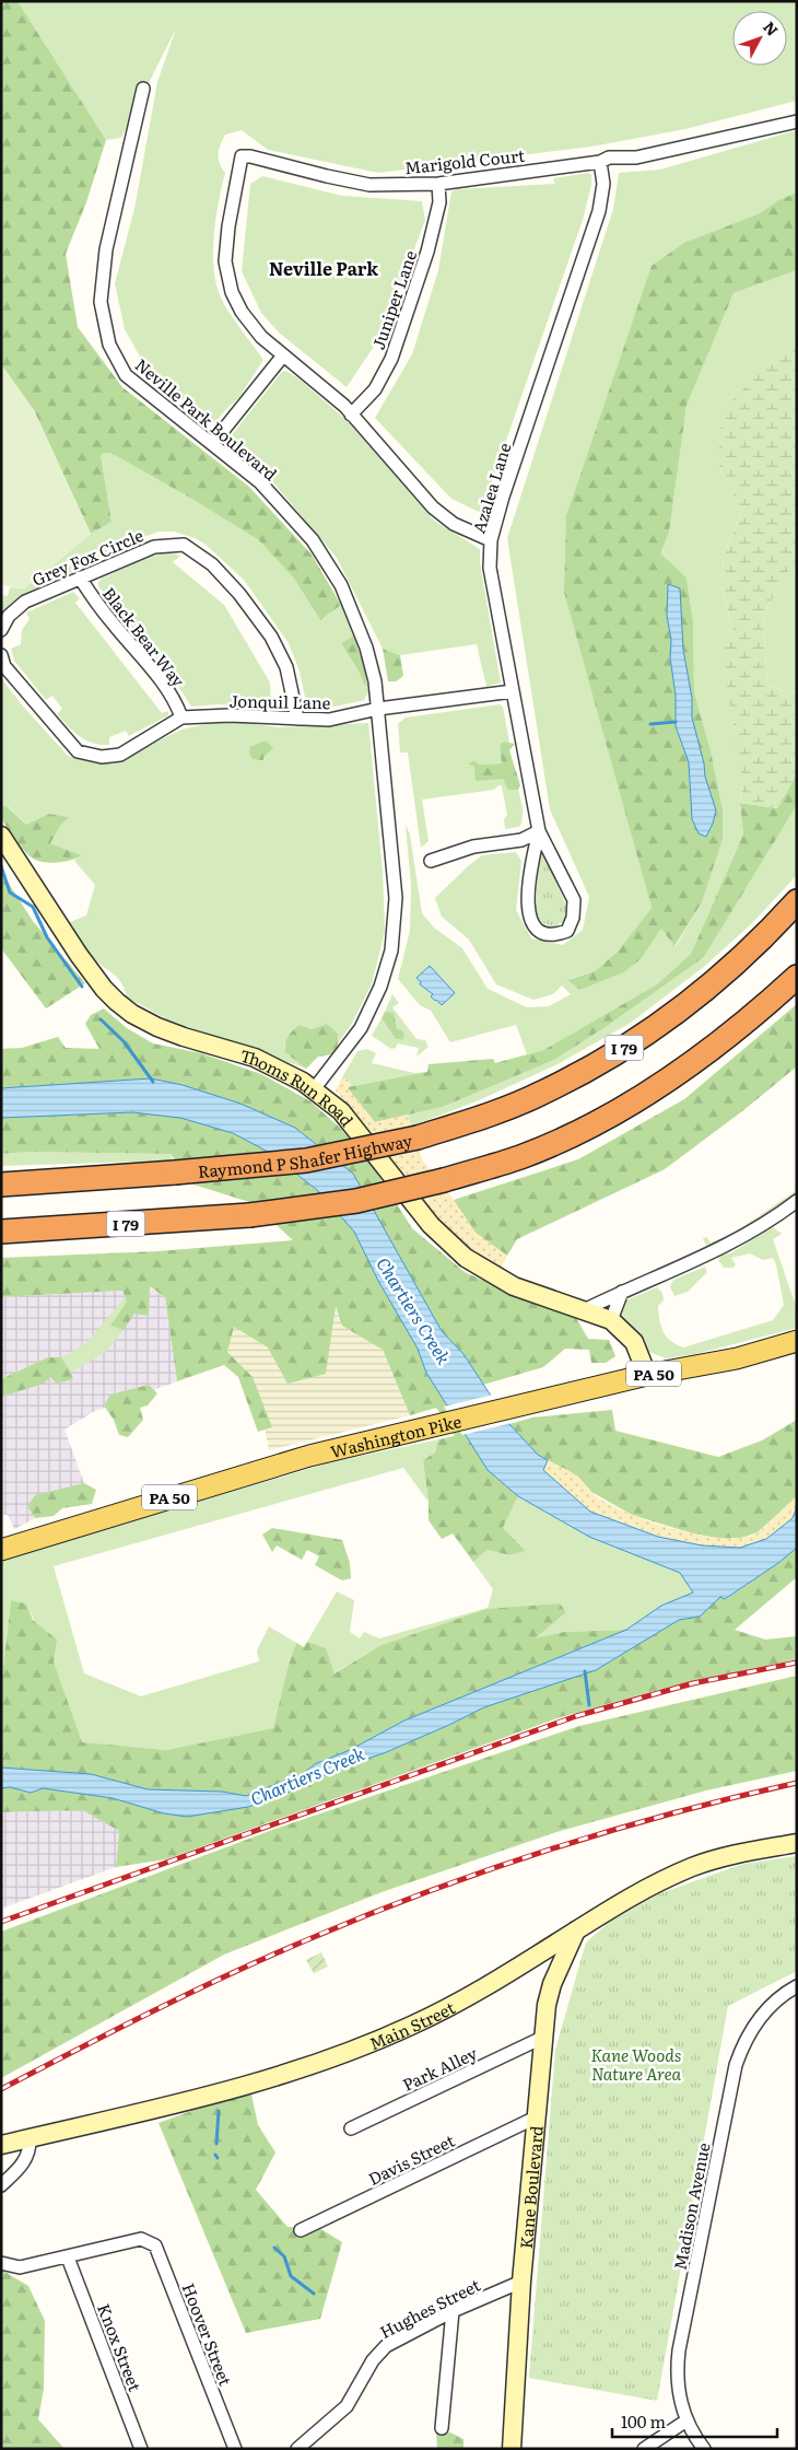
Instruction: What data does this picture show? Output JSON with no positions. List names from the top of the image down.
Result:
{
  "streets": {
    "highway": ["I 79", "Raymond P Shafer Highway"],
    "main road": ["PA 50", "Washington Pike"],
    "street": [
      "Marigold Court",
      "Juniper Lane",
      "Neville Park Boulevard",
      "Azalea Lane",
      "Grey Fox Circle",
      "Black Bear Way",
      "Jonquil Lane",
      "Thoms Run Road",
      "Main Street",
      "Park Alley",
      "Davis Street",
      "Kane Boulevard",
      "Madison Avenue",
      "Hughes Street",
      "Hoover Street",
      "Knox Street"
    ]
  },
  "crossings": [
    ["Marigold Court", "Juniper Lane"],
    ["Marigold Court", "Azalea Lane"],
    ["Neville Park Boulevard", "Jonquil Lane"],
    ["Neville Park Boulevard", "Thoms Run Road"],
    ["Azalea Lane", "Jonquil Lane"],
    ["Grey Fox Circle", "Black Bear Way"],
    ["Grey Fox Circle", "Jonquil Lane"],
    ["Black Bear Way", "Jonquil Lane"],
    ["Thoms Run Road", "Washington Pike"],
    ["Main Street", "Kane Boulevard"],
    ["Park Alley", "Kane Boulevard"],
    ["Davis Street", "Kane Boulevard"],
    ["Kane Boulevard", "Hughes Street"],
    ["Hoover Street", "Knox Street"]
  ],
  "districts": ["Neville Park"],
  "water": ["Chartiers Creek"],
  "parks": ["Kane Woods Nature Area"],
  "scale_bar": "100 m",
  "north": "top right"
}
